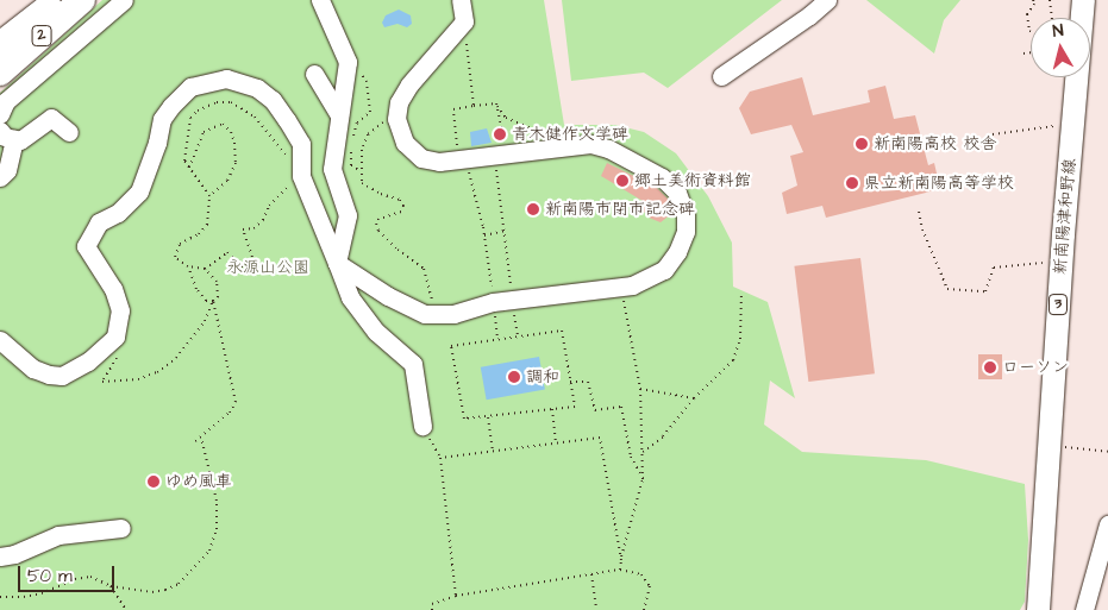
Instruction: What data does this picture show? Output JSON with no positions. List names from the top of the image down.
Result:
{
  "streets": {
    "highway": ["2"],
    "main road": ["新南陽津和野線", "3"]
  },
  "parks": ["永源山公園"],
  "places": [
    "青木健作文学碑",
    "新南陽高校 校舎",
    "郷土美術資料館",
    "県立新南陽高等学校",
    "新南陽市閉市記念碑",
    "ローソン",
    "調和",
    "ゆめ風車"
  ],
  "scale_bar": "50 m",
  "north": "top"
}
